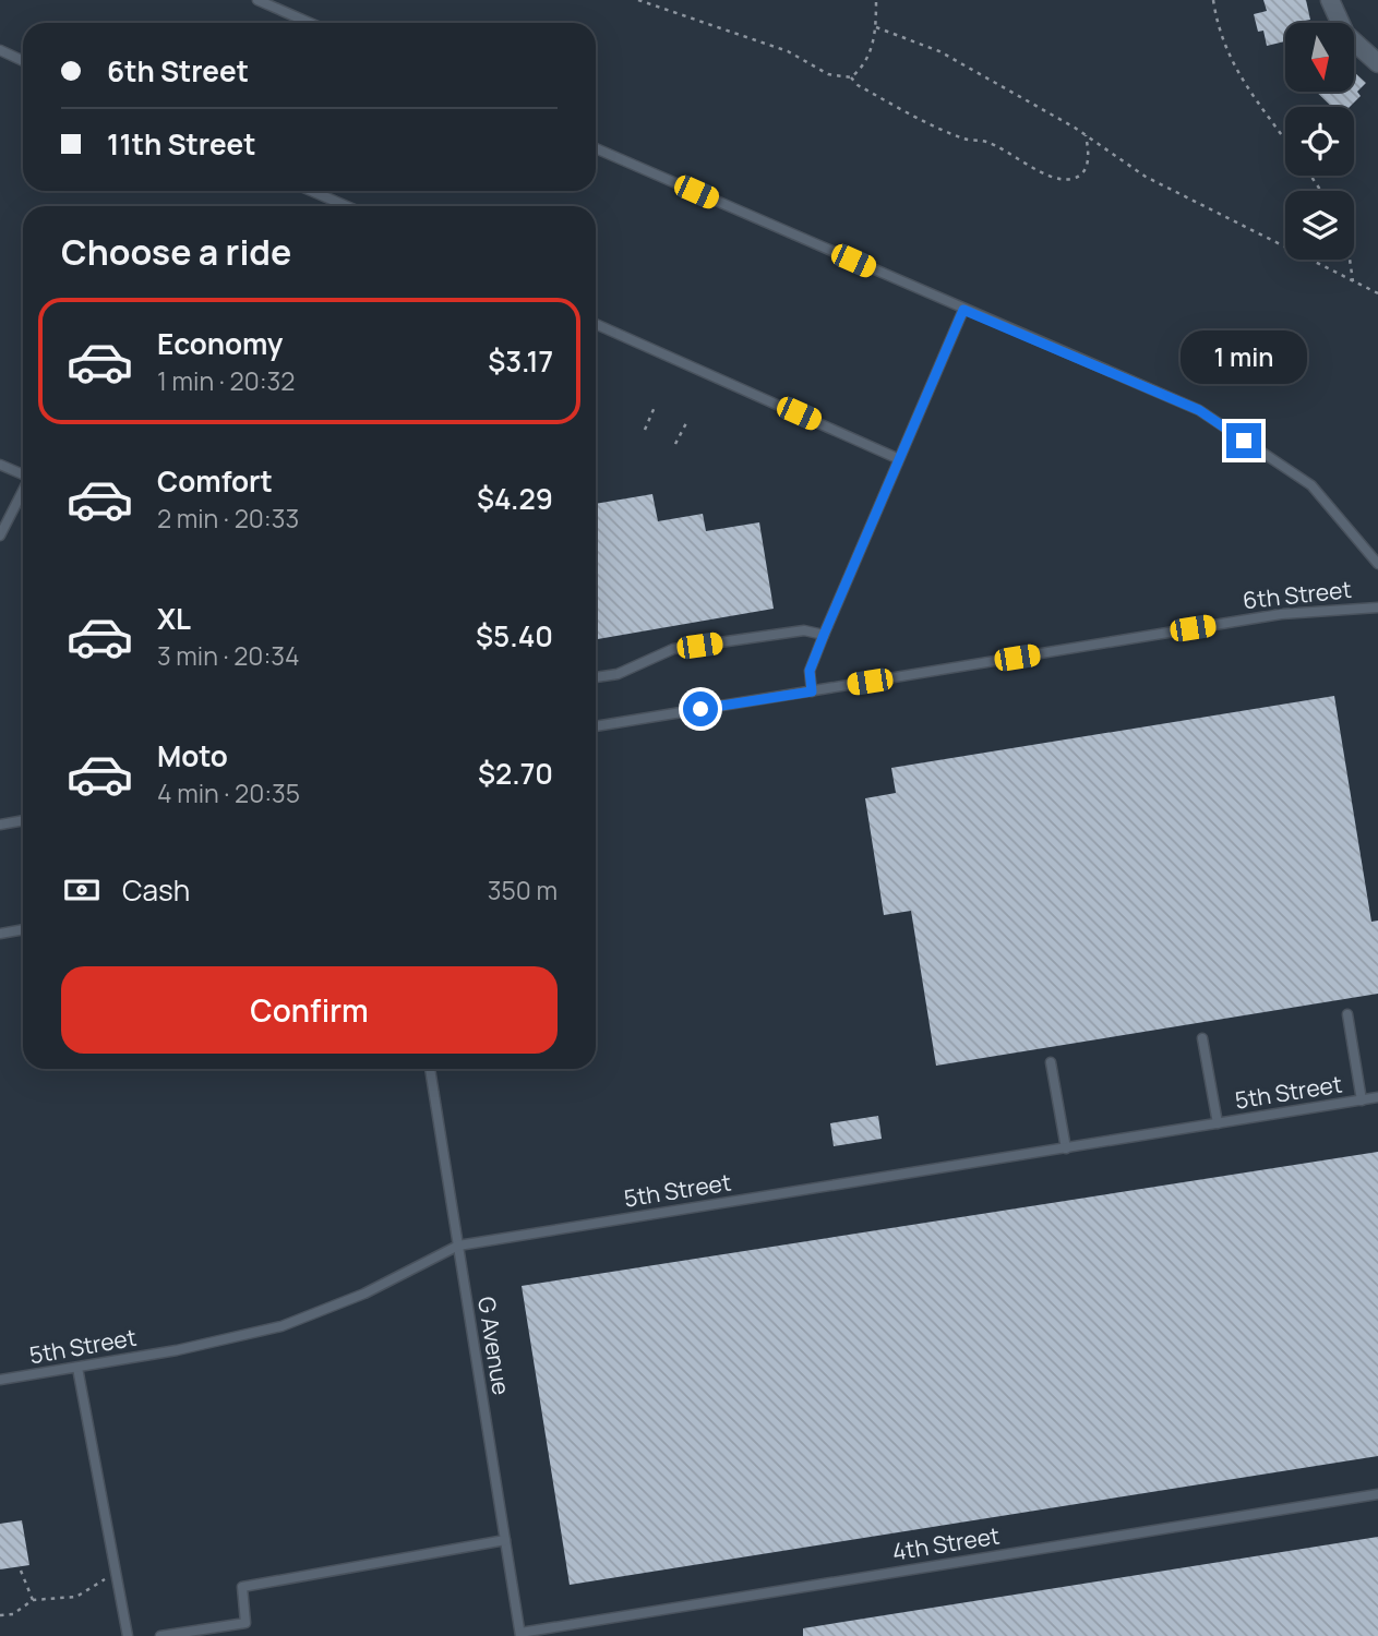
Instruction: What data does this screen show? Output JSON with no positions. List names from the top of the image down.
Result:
{
  "streets": {
    "lane": [
      "6th Street",
      "5th Street",
      "G Avenue",
      "4th Street"
    ]
  },
  "crossings": [
    ["5th Street", "G Avenue"],
    ["G Avenue", "4th Street"]
  ],
  "north": "bottom",
  "page": {
    "banner": ["6th Street", "11th Street"],
    "heading": "Choose a ride",
    "list": [
      {
        "name": "Economy",
        "note": "1 min · 20:32",
        "value": "$3.17"
      },
      {
        "name": "Comfort",
        "note": "2 min · 20:33",
        "value": "$4.29"
      },
      {
        "name": "XL",
        "note": "3 min · 20:34",
        "value": "$5.40"
      },
      {
        "name": "Moto",
        "note": "4 min · 20:35",
        "value": "$2.70"
      }
    ],
    "bubble": "1 min",
    "pay": ["Cash", "350 m"],
    "buttons": "Confirm"
  }
}
